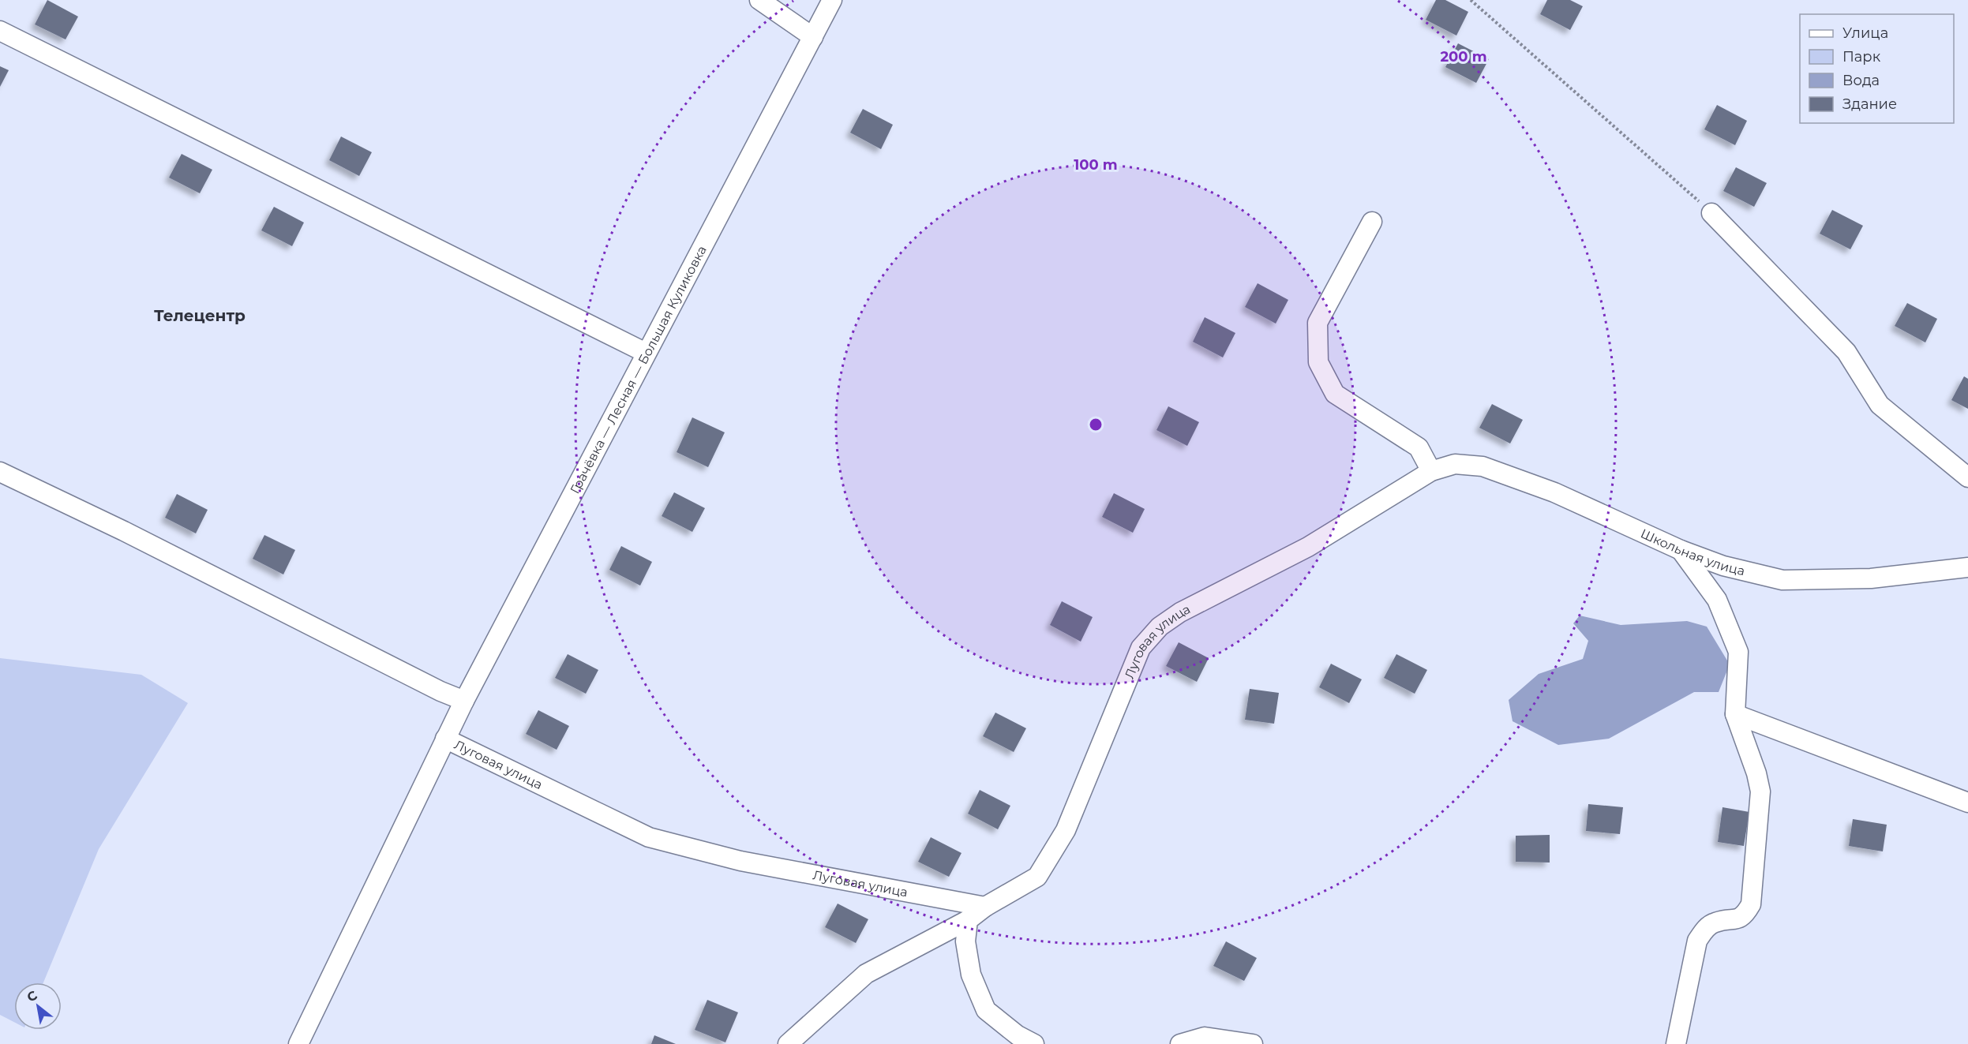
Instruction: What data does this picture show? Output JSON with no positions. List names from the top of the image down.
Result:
{
  "streets": {
    "street": ["Грачёвка — Лесная — Большая Куликовка", "Школьная улица", "Луговая улица"]
  },
  "crossings": [
    ["Грачёвка — Лесная — Большая Куликовка", "Луговая улица"],
    ["Школьная улица", "Луговая улица"]
  ],
  "districts": ["Телецентр"],
  "legend": [
    "Улица",
    "Парк",
    "Вода",
    "Здание"
  ],
  "north": "top left",
  "rings": ["200 m", "100 m"]
}
